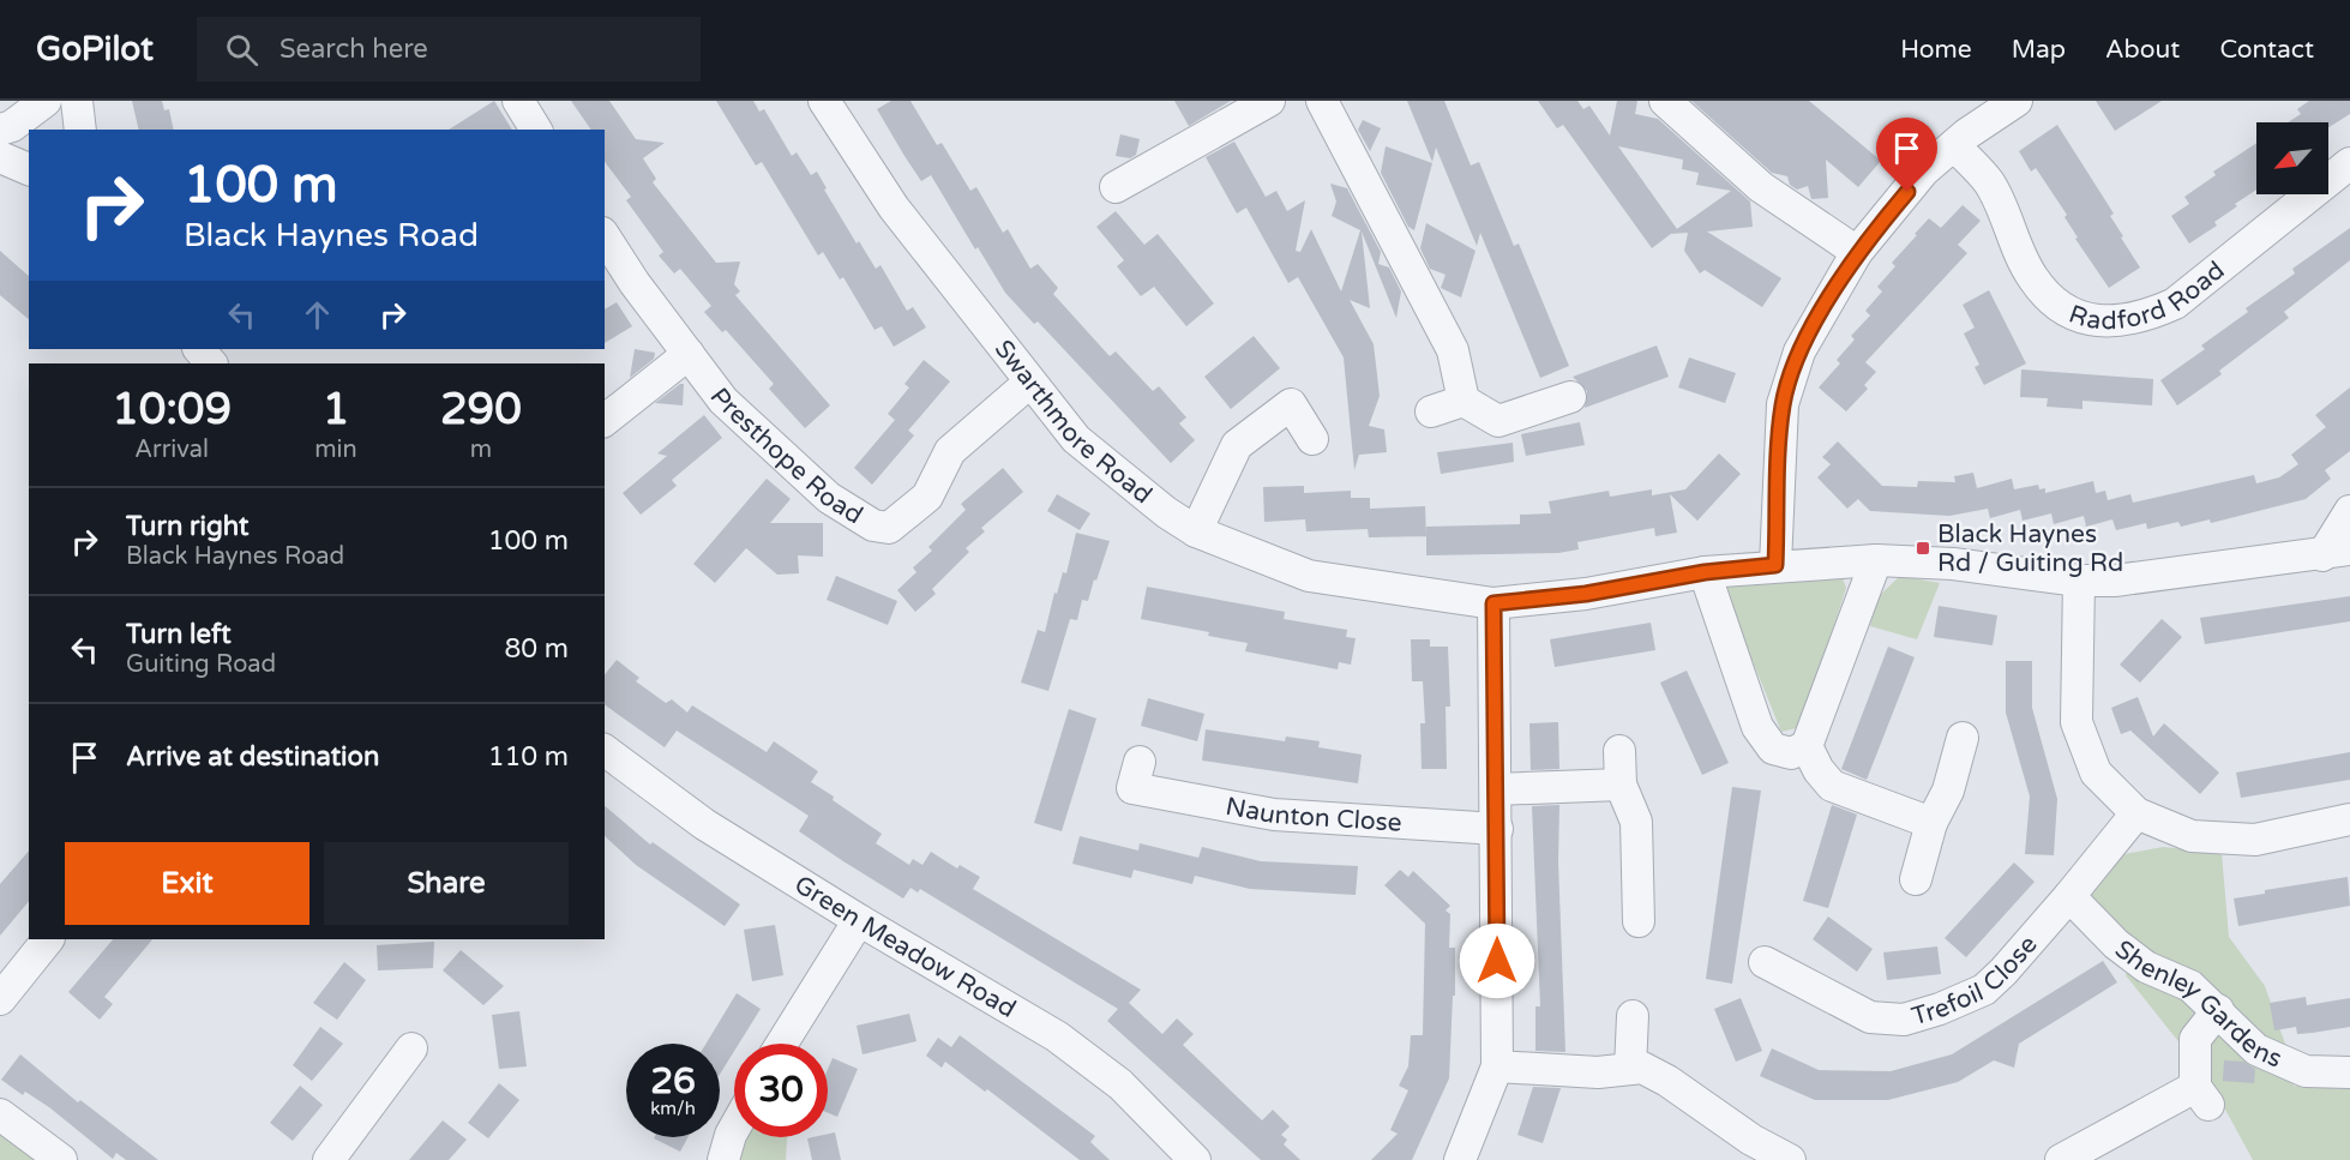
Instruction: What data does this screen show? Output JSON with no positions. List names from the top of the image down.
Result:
{
  "streets": {
    "street": [
      "Radford Road",
      "Swarthmore Road",
      "Presthope Road",
      "Naunton Close",
      "Green Meadow Road",
      "Trefoil Close",
      "Shenley Gardens"
    ]
  },
  "crossings": [
    ["Swarthmore Road", "Presthope Road"],
    ["Trefoil Close", "Shenley Gardens"]
  ],
  "places": {
    "transit": ["Black Haynes Rd / Guiting Rd"]
  },
  "north": "bottom left",
  "page": {
    "header": "GoPilot",
    "search": "Search here",
    "nav": [
      "Home",
      "Map",
      "About",
      "Contact"
    ],
    "turn": ["100 m", "Black Haynes Road"],
    "eta": [
      "10:09",
      "Arrival",
      "1",
      "min",
      "290",
      "m"
    ],
    "list": [
      {
        "name": "Turn right",
        "note": "Black Haynes Road",
        "value": "100 m"
      },
      {
        "name": "Turn left",
        "note": "Guiting Road",
        "value": "80 m"
      },
      {
        "name": "Arrive at destination",
        "value": "110 m"
      }
    ],
    "buttons": ["Exit", "Share"],
    "speed": "26 km/h",
    "limit": "30"
  }
}
